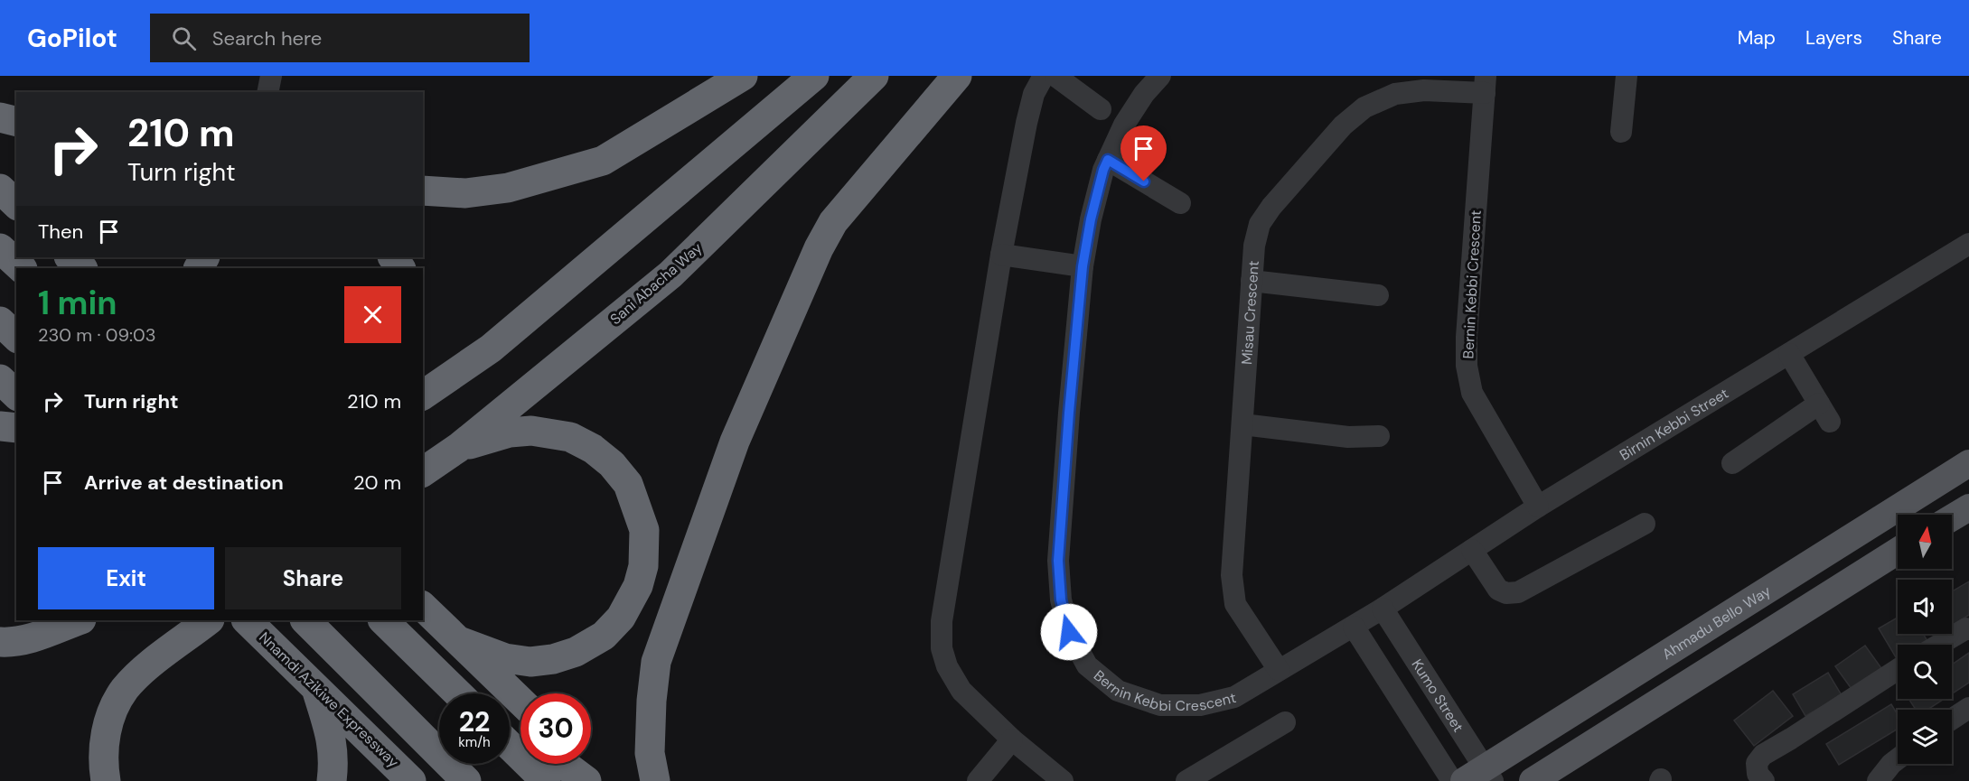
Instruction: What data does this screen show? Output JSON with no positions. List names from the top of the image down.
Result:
{
  "streets": {
    "highway": ["Sani Abacha Way", "Nnamdi Azikiwe Expressway"],
    "main road": ["Ahmadu Bello Way"],
    "street": [
      "Bernin Kebbi Crescent",
      "Misau Crescent",
      "Birnin Kebbi Street",
      "Kumo Street"
    ]
  },
  "crossings": [
    ["Bernin Kebbi Crescent", "Misau Crescent"],
    ["Bernin Kebbi Crescent", "Birnin Kebbi Street"],
    ["Bernin Kebbi Crescent", "Kumo Street"],
    ["Birnin Kebbi Street", "Kumo Street"],
    ["Ahmadu Bello Way", "Kumo Street"]
  ],
  "north": "top",
  "page": {
    "header": "GoPilot",
    "search": "Search here",
    "nav": ["Map", "Layers", "Share"],
    "turn": ["210 m", "Turn right"],
    "then": "Then",
    "heading": ["1 min", "230 m · 09:03"],
    "list": [
      {
        "name": "Turn right",
        "value": "210 m"
      },
      {
        "name": "Arrive at destination",
        "value": "20 m"
      }
    ],
    "buttons": ["Exit", "Share"],
    "speed": "22 km/h",
    "limit": "30"
  }
}
